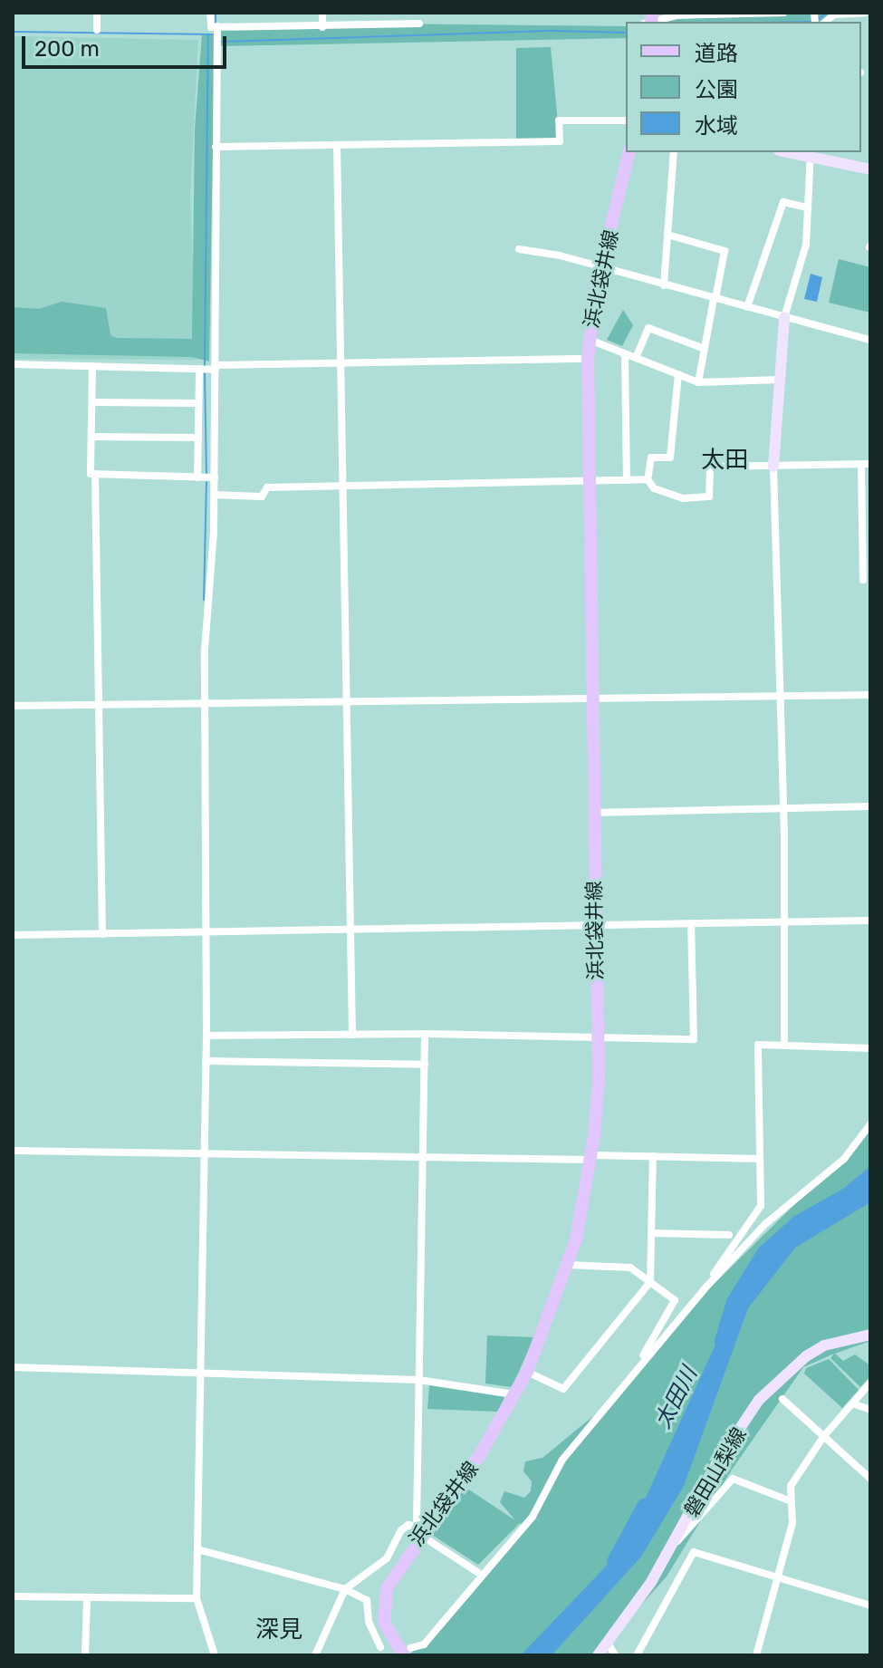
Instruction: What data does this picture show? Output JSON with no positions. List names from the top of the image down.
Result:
{
  "streets": {
    "main road": ["浜北袋井線", "磐田山梨線"]
  },
  "districts": ["太田", "深見"],
  "water": ["太田川"],
  "legend": ["道路", "公園", "水域"],
  "scale_bar": "200 m"
}
